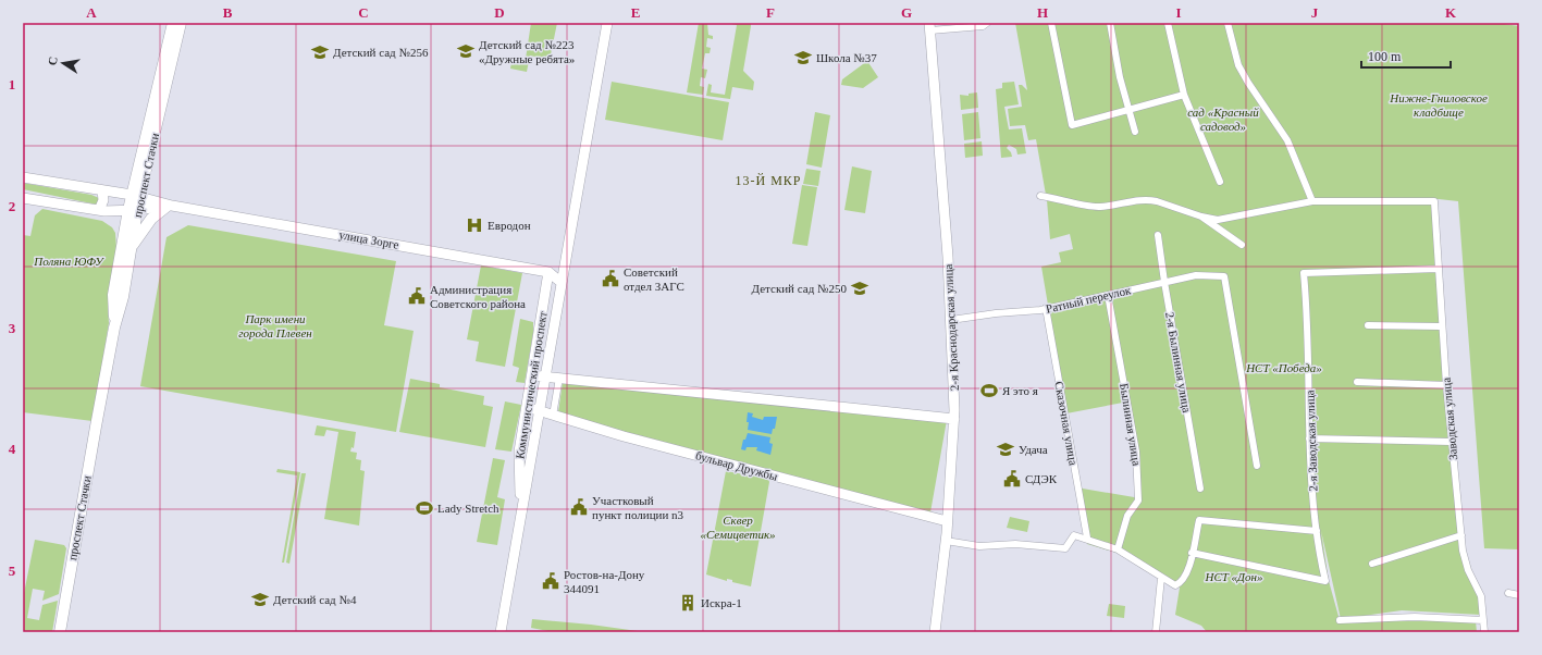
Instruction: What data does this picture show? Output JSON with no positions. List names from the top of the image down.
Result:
{
  "streets": {
    "main road": [
      "проспект Стачки",
      "улица Зорге",
      "2-я Краснодарская улица",
      "Коммунистический проспект",
      "бульвар Дружбы"
    ],
    "street": [
      "Ратный переулок",
      "2-я Былинная улица",
      "Заводская улица",
      "Сказочная улица",
      "Былинная улица",
      "2-я Заводская улица"
    ]
  },
  "crossings": [
    ["проспект Стачки", "улица Зорге"],
    ["улица Зорге", "Коммунистический проспект"],
    ["Ратный переулок", "2-я Краснодарская улица"],
    ["Ратный переулок", "2-я Былинная улица"],
    ["Ратный переулок", "Сказочная улица"],
    ["Ратный переулок", "Былинная улица"],
    ["2-я Краснодарская улица", "бульвар Дружбы"],
    ["Коммунистический проспект", "бульвар Дружбы"],
    ["Заводская улица", "2-я Заводская улица"]
  ],
  "districts": ["13-Й МКР"],
  "parks": [
    "Нижне-Гниловское кладбище",
    "сад «Красный садовод»",
    "Поляна ЮФУ",
    "Парк имени города Плевен",
    "НСТ «Победа»",
    "Сквер «Семицветик»",
    "НСТ «Дон»"
  ],
  "places": {
    "school or university": [
      "Детский сад №223 «Дружные ребята»",
      "Детский сад №256",
      "Школа №37",
      "Детский сад №250",
      "Удача",
      "Детский сад №4"
    ],
    "hospital": ["Евродон"],
    "public building": [
      "Советский отдел ЗАГС",
      "Администрация Советского района",
      "СДЭК",
      "Участковый пункт полиции n3",
      "Ростов-на-Дону 344091"
    ],
    "sports": ["Я это я", "Lady Stretch"],
    "building": ["Искра-1"]
  },
  "scale_bar": "100 m",
  "north": "left",
  "grid": {
    "columns": [
      "A",
      "B",
      "C",
      "D",
      "E",
      "F",
      "G",
      "H",
      "I",
      "J",
      "K"
    ],
    "rows": [
      "1",
      "2",
      "3",
      "4",
      "5"
    ]
  }
}
